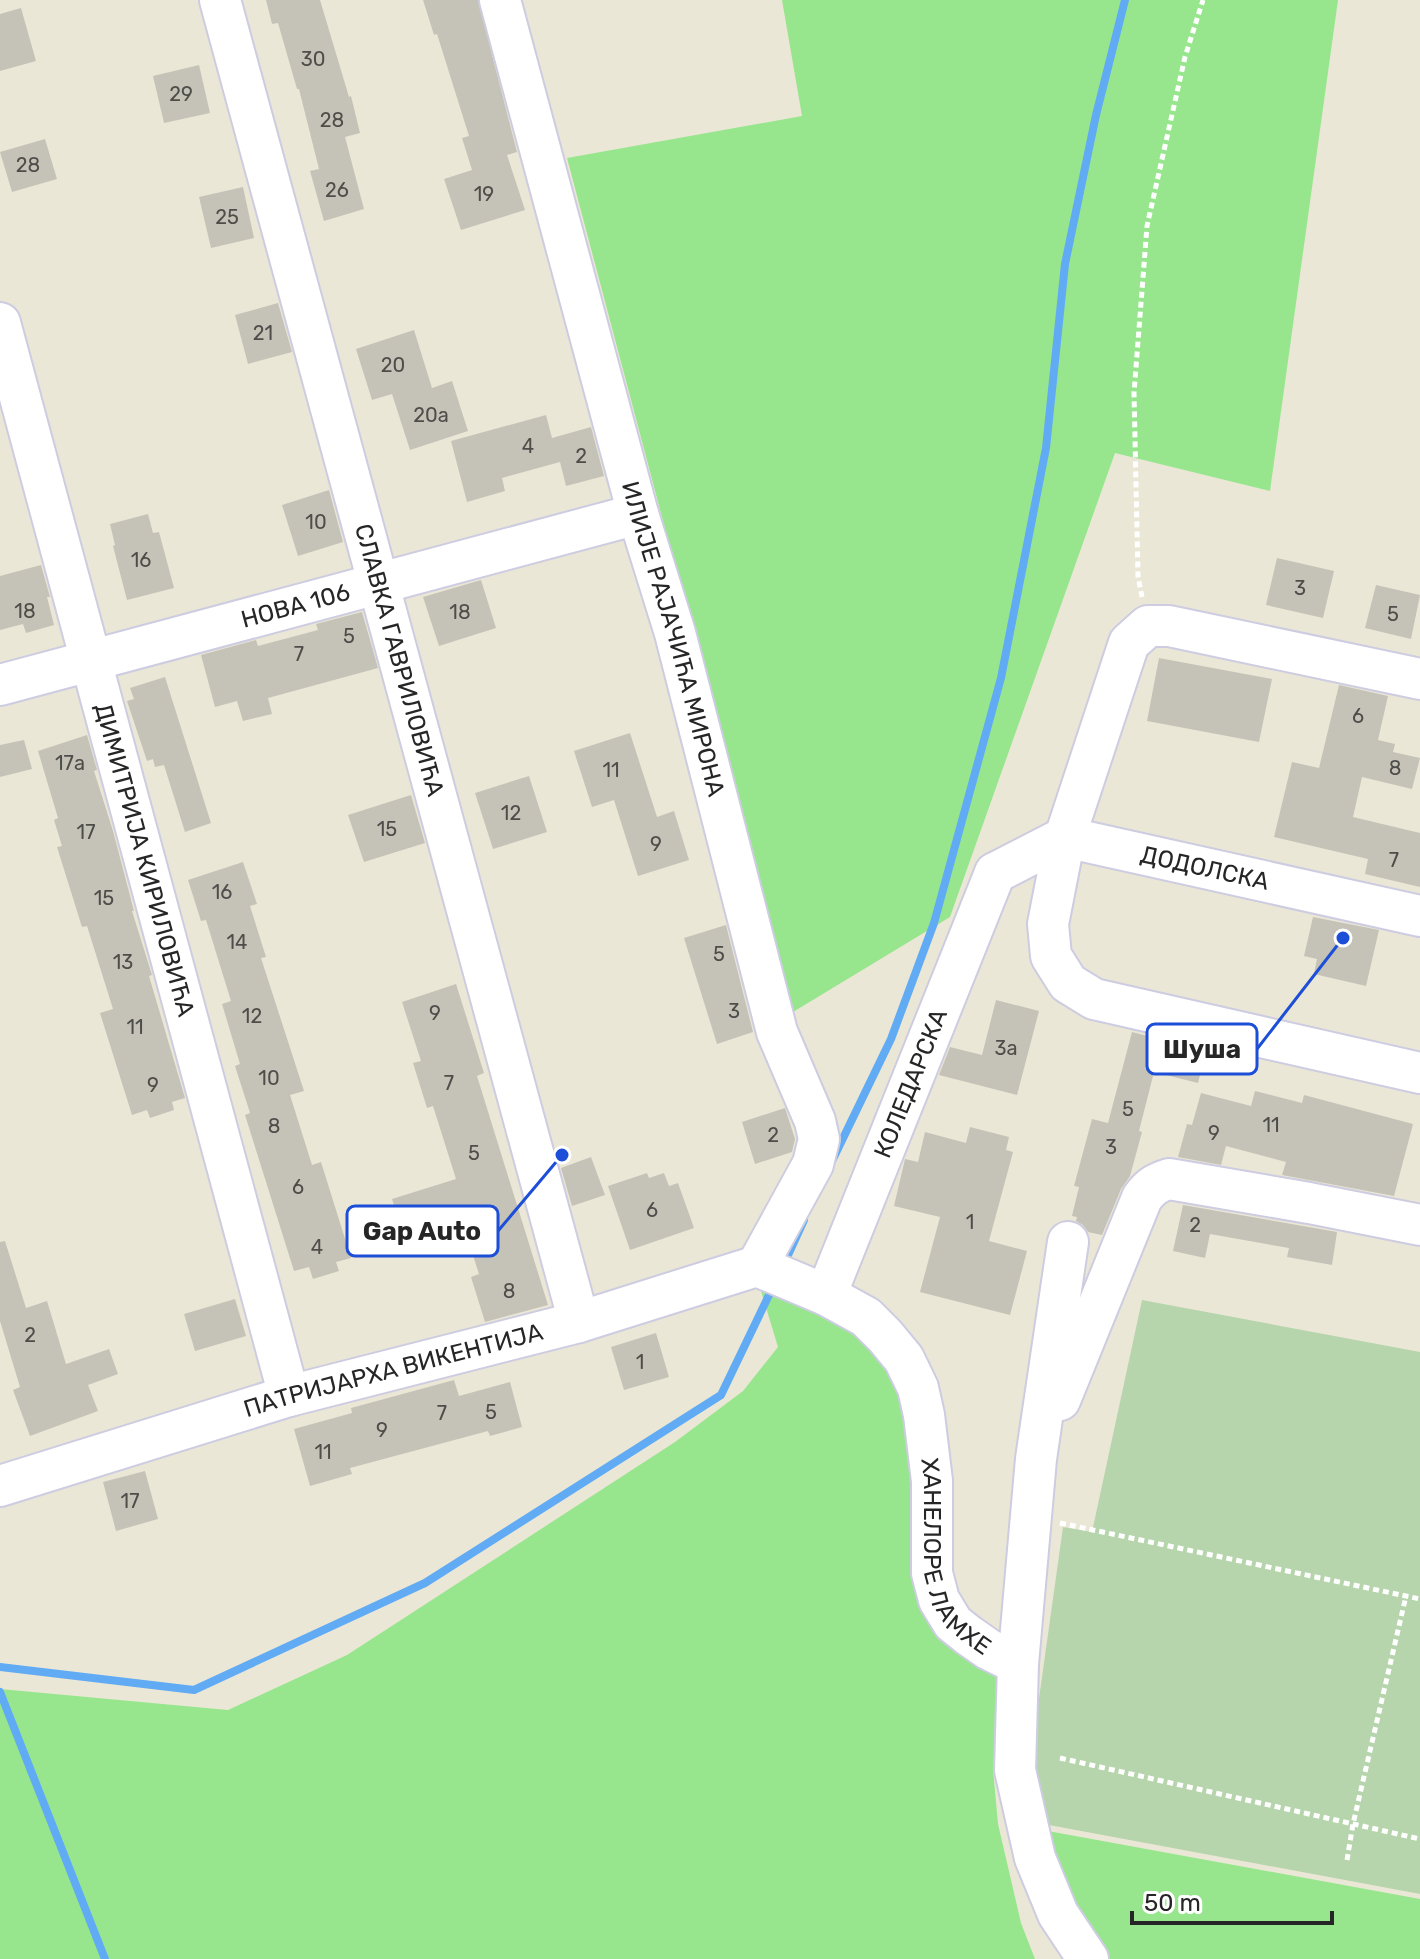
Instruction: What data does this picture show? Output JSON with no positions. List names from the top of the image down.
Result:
{
  "streets": {
    "street": [
      "НОВА 106",
      "ИЛИЈЕ РАЈАЧИЋА МИРОНА",
      "СЛАВКА ГАВРИЛОВИЋА",
      "ДИМИТРИЈА КИРИЛОВИЋА",
      "ДОДОЛСКА",
      "КОЛЕДАРСКА",
      "ПАТРИЈАРХА ВИКЕНТИЈА",
      "ХАНЕЛОРЕ ЛАМХЕ"
    ]
  },
  "crossings": [
    ["НОВА 106", "ИЛИЈЕ РАЈАЧИЋА МИРОНА"],
    ["НОВА 106", "СЛАВКА ГАВРИЛОВИЋА"],
    ["НОВА 106", "ДИМИТРИЈА КИРИЛОВИЋА"],
    ["ИЛИЈЕ РАЈАЧИЋА МИРОНА", "ПАТРИЈАРХА ВИКЕНТИЈА"],
    ["ИЛИЈЕ РАЈАЧИЋА МИРОНА", "ХАНЕЛОРЕ ЛАМХЕ"],
    ["СЛАВКА ГАВРИЛОВИЋА", "ПАТРИЈАРХА ВИКЕНТИЈА"],
    ["ДИМИТРИЈА КИРИЛОВИЋА", "ПАТРИЈАРХА ВИКЕНТИЈА"],
    ["КОЛЕДАРСКА", "ХАНЕЛОРЕ ЛАМХЕ"],
    ["ПАТРИЈАРХА ВИКЕНТИЈА", "ХАНЕЛОРЕ ЛАМХЕ"]
  ],
  "places": ["Шуша", "Gap Auto"],
  "house_numbers": [
    "30",
    "29",
    "28",
    "28",
    "26",
    "19",
    "25",
    "21",
    "20",
    "20a",
    "4",
    "2",
    "10",
    "16",
    "3",
    "18",
    "18",
    "5",
    "5",
    "7",
    "6",
    "17a",
    "8",
    "11",
    "12",
    "15",
    "17",
    "9",
    "7",
    "16",
    "15",
    "14",
    "5",
    "13",
    "3",
    "9",
    "12",
    "11",
    "3a",
    "10",
    "7",
    "9",
    "5",
    "11",
    "8",
    "9",
    "2",
    "3",
    "5",
    "6",
    "6",
    "1",
    "2",
    "4",
    "8",
    "2",
    "1",
    "5",
    "7",
    "9",
    "11",
    "17"
  ],
  "scale_bar": "50 m"
}
